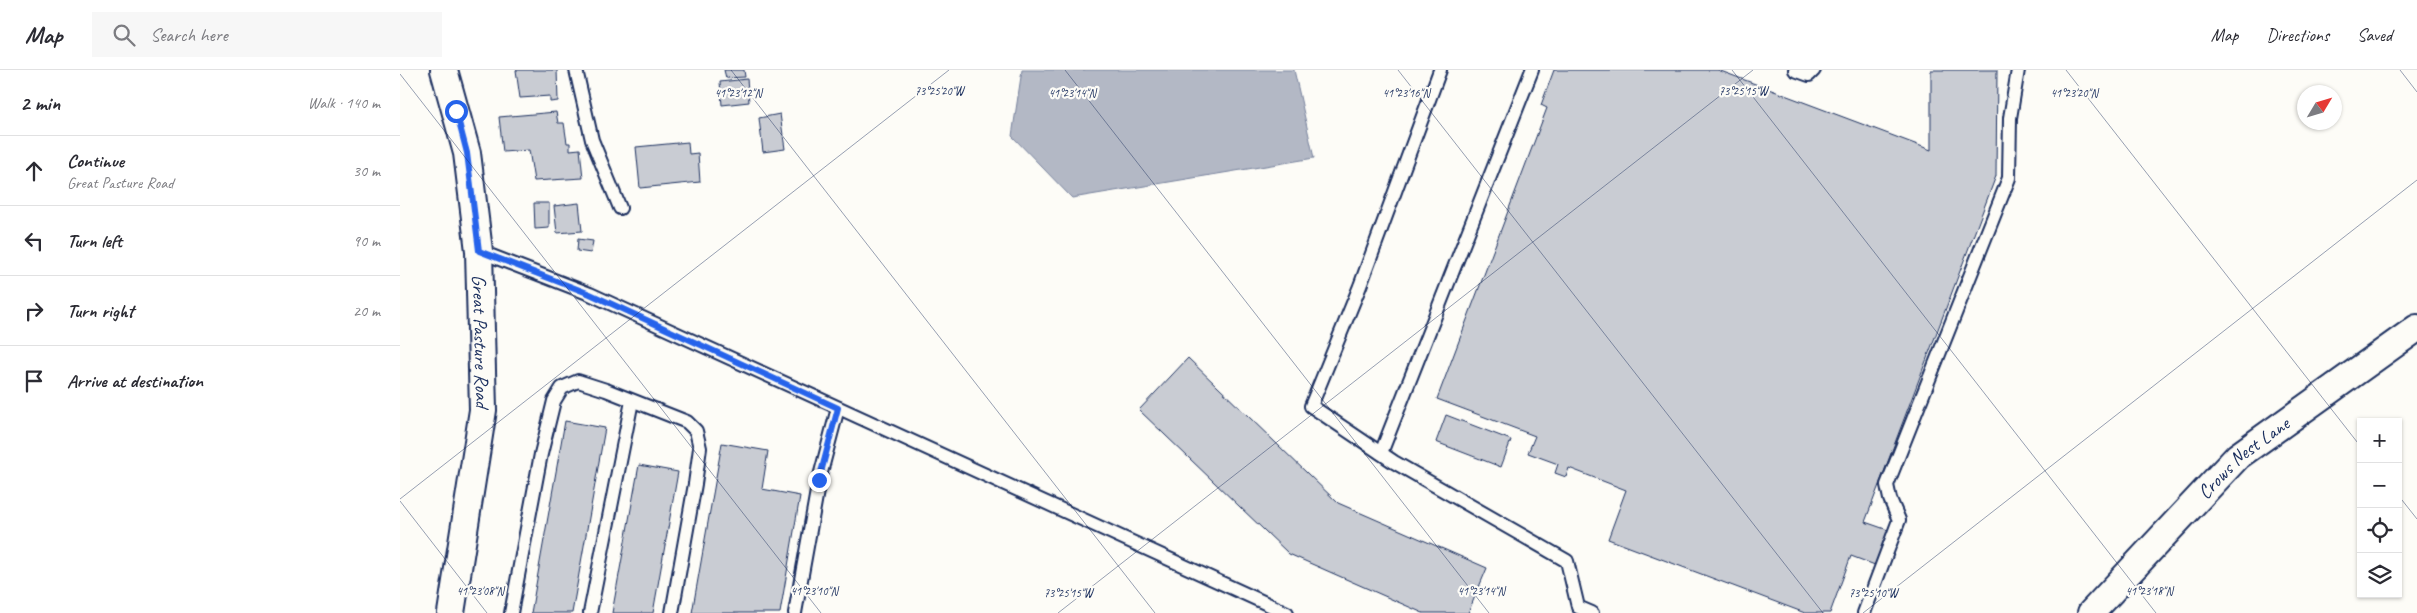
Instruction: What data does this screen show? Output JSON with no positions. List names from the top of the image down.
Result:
{
  "streets": {
    "street": ["Great Pasture Road", "Crows Nest Lane"]
  },
  "north": "top right",
  "page": {
    "header": "Map",
    "search": "Search here",
    "nav": ["Map", "Directions", "Saved"],
    "heading": ["2 min", "Walk · 140 m"],
    "list": [
      ["Continue", "Great Pasture Road", "30 m"],
      ["Turn left", "90 m"],
      ["Turn right", "20 m"],
      "Arrive at destination"
    ],
    "map_buttons": ["+", "−"]
  },
  "coordinates": [
    "73°25'20\"W",
    "73°25'15\"W",
    "41°23'20\"N",
    "41°23'12\"N",
    "41°23'14\"N",
    "41°23'16\"N",
    "41°23'08\"N",
    "41°23'10\"N",
    "41°23'18\"N",
    "73°25'10\"W"
  ]
}
